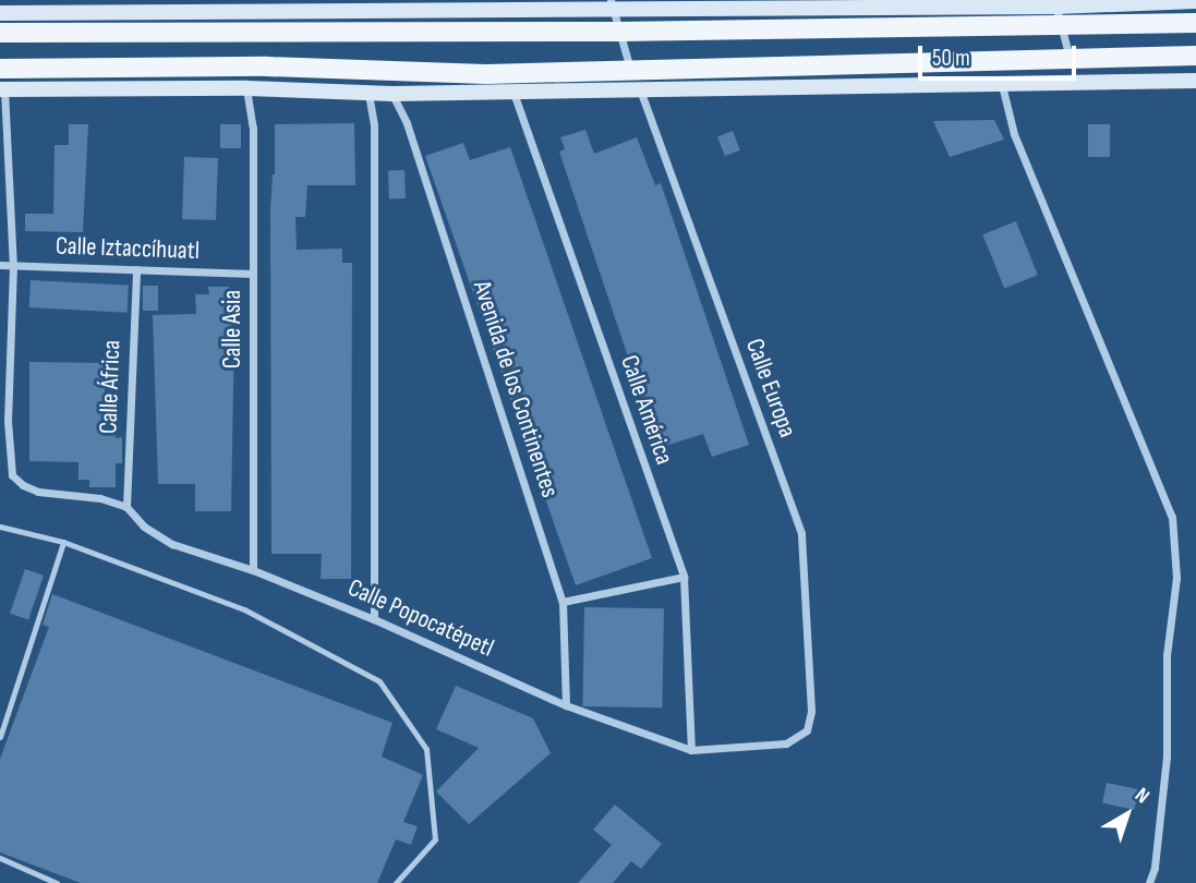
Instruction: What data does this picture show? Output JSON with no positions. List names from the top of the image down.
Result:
{
  "streets": {
    "street": [
      "Calle Iztaccíhuatl",
      "Calle Asia",
      "Calle África",
      "Calle Europa",
      "Avenida de los Continentes",
      "Calle América",
      "Calle Popocatépetl"
    ]
  },
  "crossings": [
    ["Calle Iztaccíhuatl", "Calle Asia"],
    ["Calle Iztaccíhuatl", "Calle África"],
    ["Calle Asia", "Calle Popocatépetl"],
    ["Calle África", "Calle Popocatépetl"],
    ["Calle Europa", "Calle Popocatépetl"],
    ["Avenida de los Continentes", "Calle Popocatépetl"],
    ["Calle América", "Calle Popocatépetl"]
  ],
  "scale_bar": "50 m",
  "north": "top right"
}
